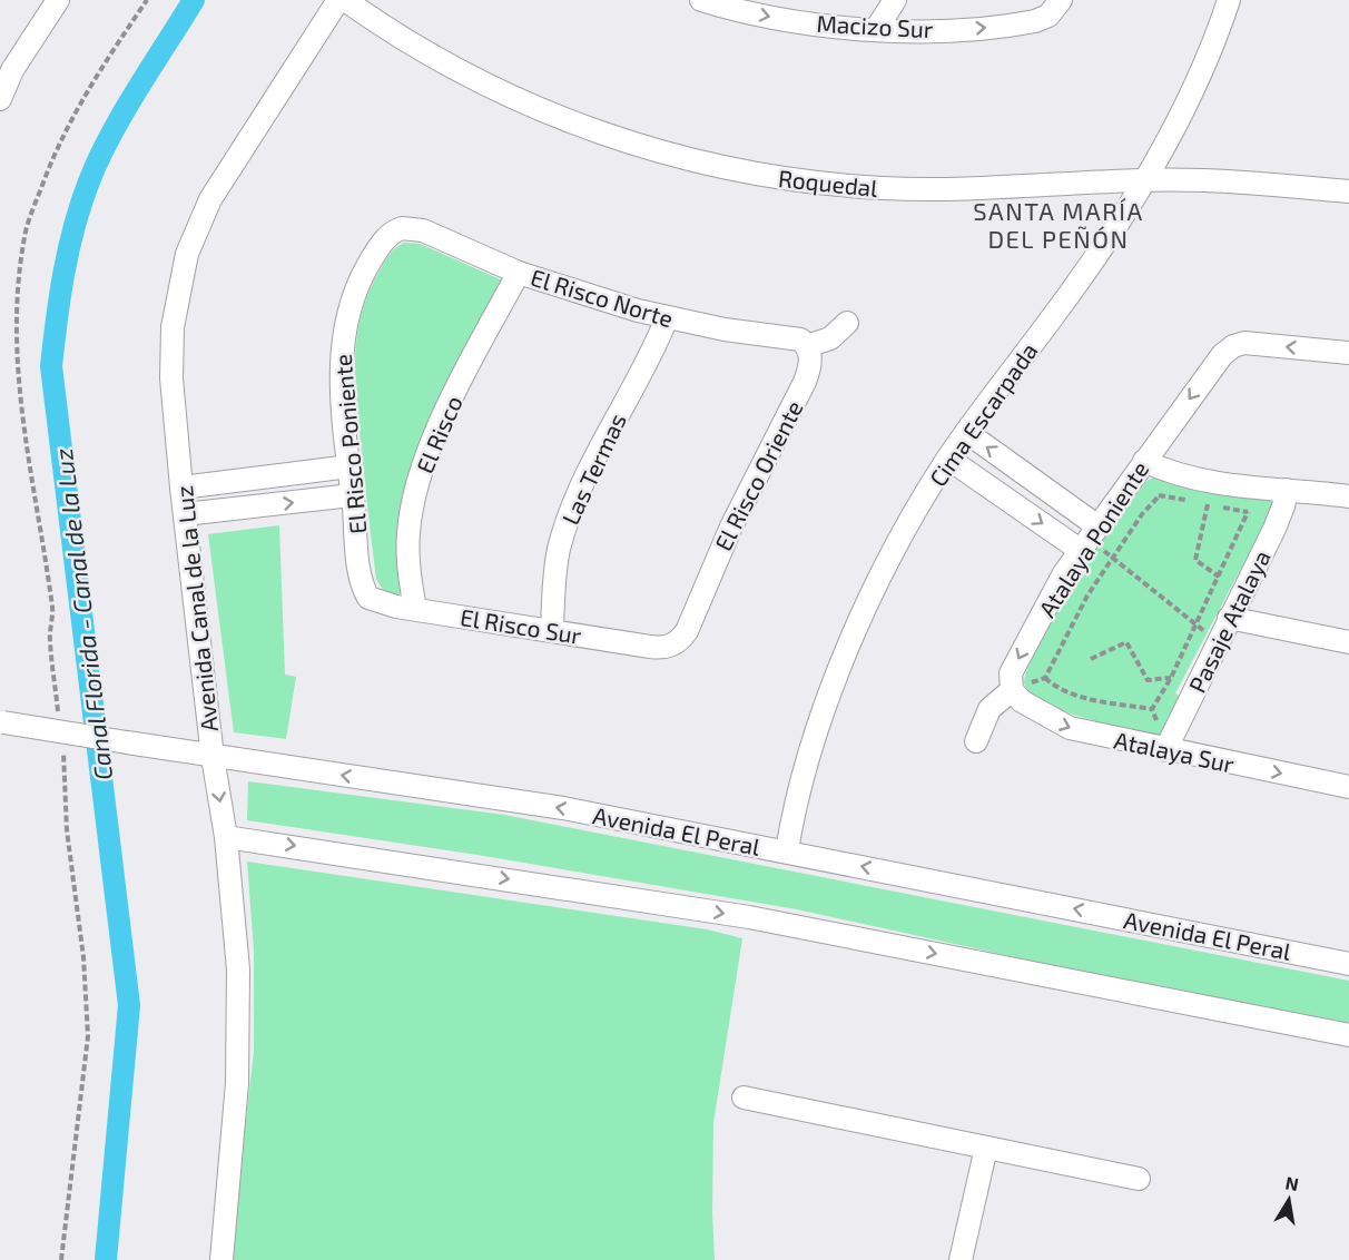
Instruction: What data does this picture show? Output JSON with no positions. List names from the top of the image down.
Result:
{
  "streets": {
    "street": [
      "Macizo Sur",
      "Roquedal",
      "El Risco Norte",
      "Cima Escarpada",
      "El Risco",
      "El Risco Poniente",
      "Las Termas",
      "El Risco Oriente",
      "Atalaya Poniente",
      "Avenida Canal de la Luz",
      "Pasaje Atalaya",
      "El Risco Sur",
      "Atalaya Sur",
      "Avenida El Peral"
    ]
  },
  "crossings": [
    ["Roquedal", "Cima Escarpada"],
    ["El Risco Norte", "El Risco"],
    ["El Risco Norte", "El Risco Poniente"],
    ["El Risco Norte", "Las Termas"],
    ["El Risco Norte", "El Risco Oriente"],
    ["Cima Escarpada", "Avenida El Peral"],
    ["El Risco", "El Risco Sur"],
    ["El Risco Poniente", "El Risco Sur"],
    ["Las Termas", "El Risco Sur"],
    ["El Risco Oriente", "El Risco Sur"],
    ["Atalaya Poniente", "Atalaya Sur"],
    ["Avenida Canal de la Luz", "Avenida El Peral"],
    ["Pasaje Atalaya", "Atalaya Sur"]
  ],
  "one_way": ["Macizo Sur", "Atalaya Poniente"],
  "districts": ["SANTA MARÍA DEL PEÑÓN"],
  "water": ["Canal Florida - Canal de la Luz"],
  "north": "top"
}
